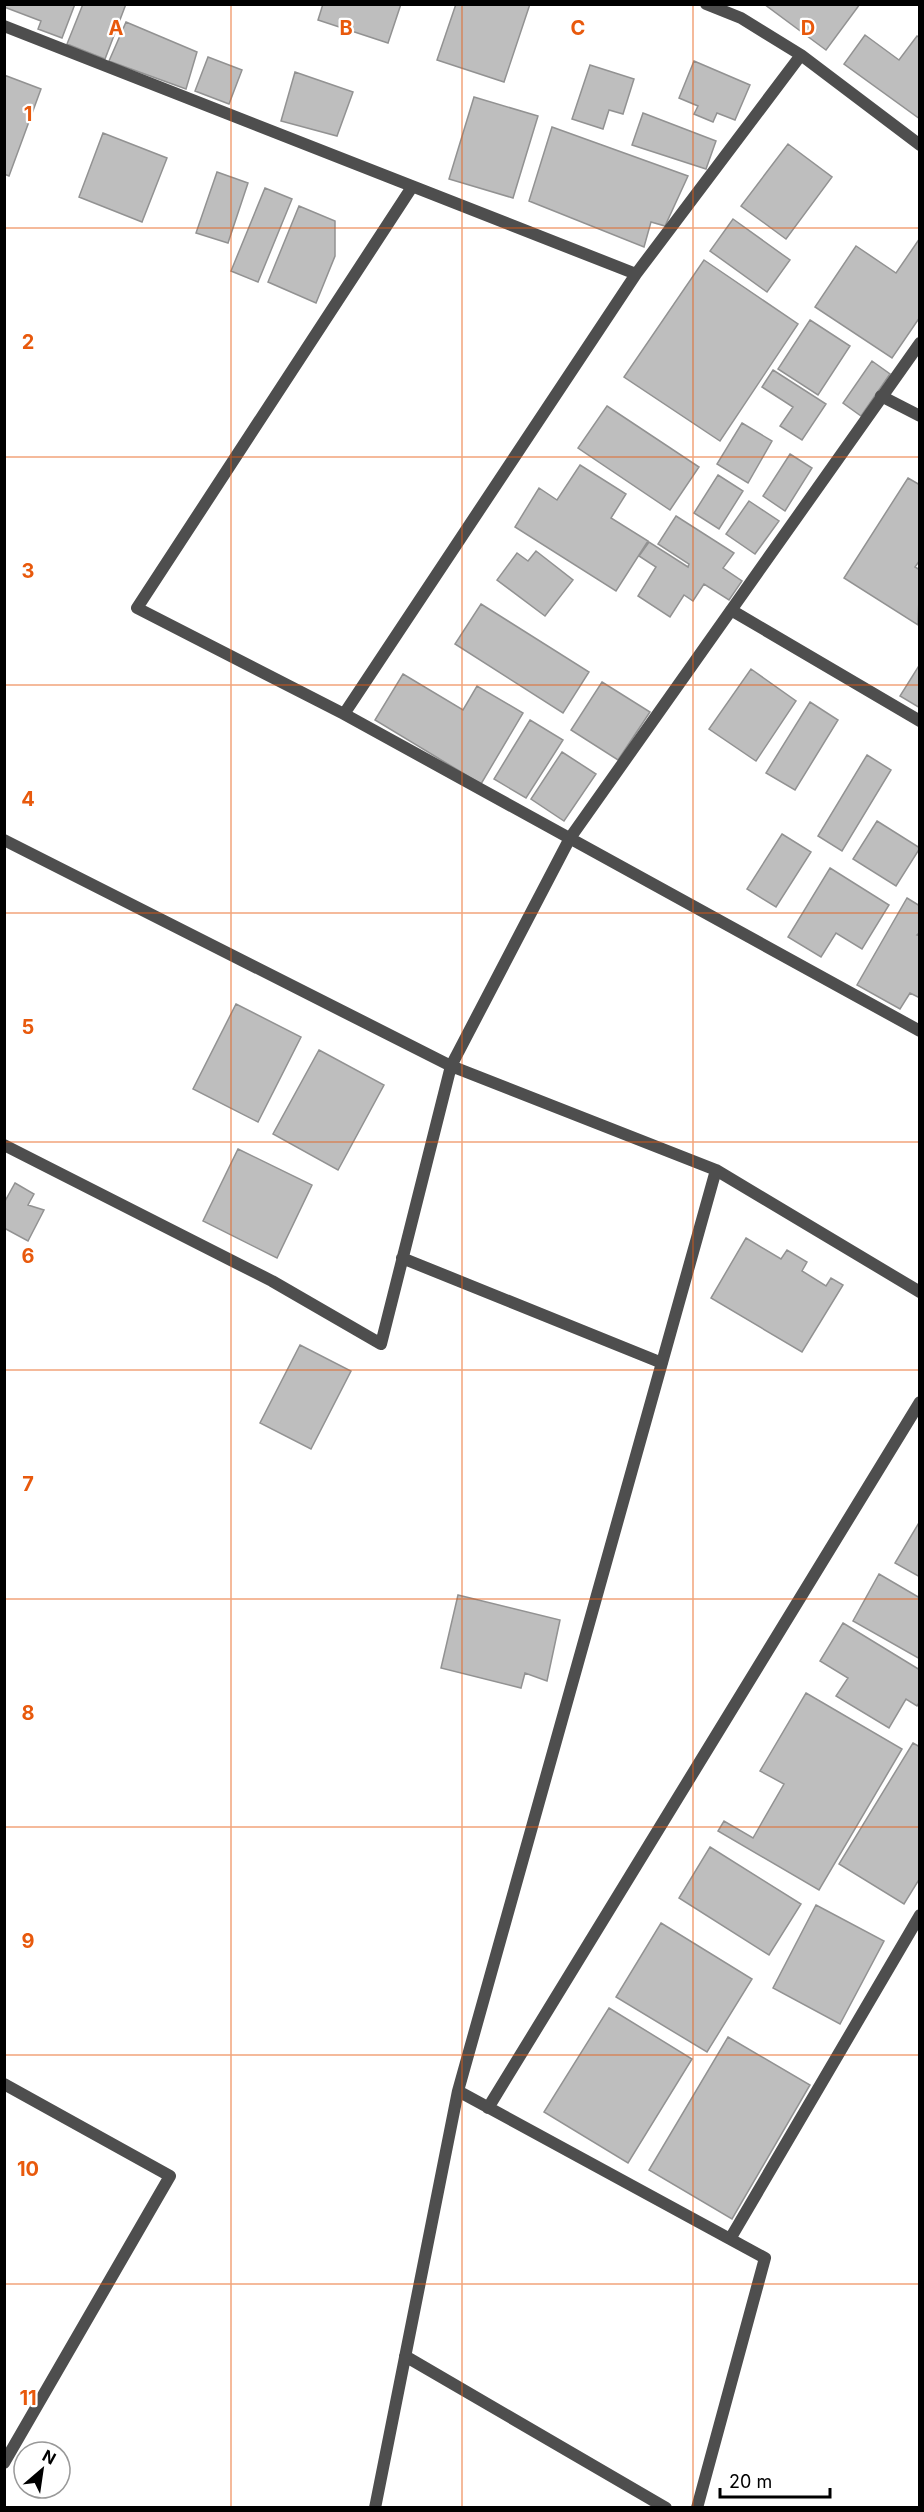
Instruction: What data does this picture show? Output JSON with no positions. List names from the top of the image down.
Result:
{
  "scale_bar": "20 m",
  "north": "top right",
  "grid": {
    "columns": [
      "A",
      "B",
      "C",
      "D"
    ],
    "rows": [
      "1",
      "2",
      "3",
      "4",
      "5",
      "6",
      "7",
      "8",
      "9",
      "10",
      "11"
    ]
  }
}
